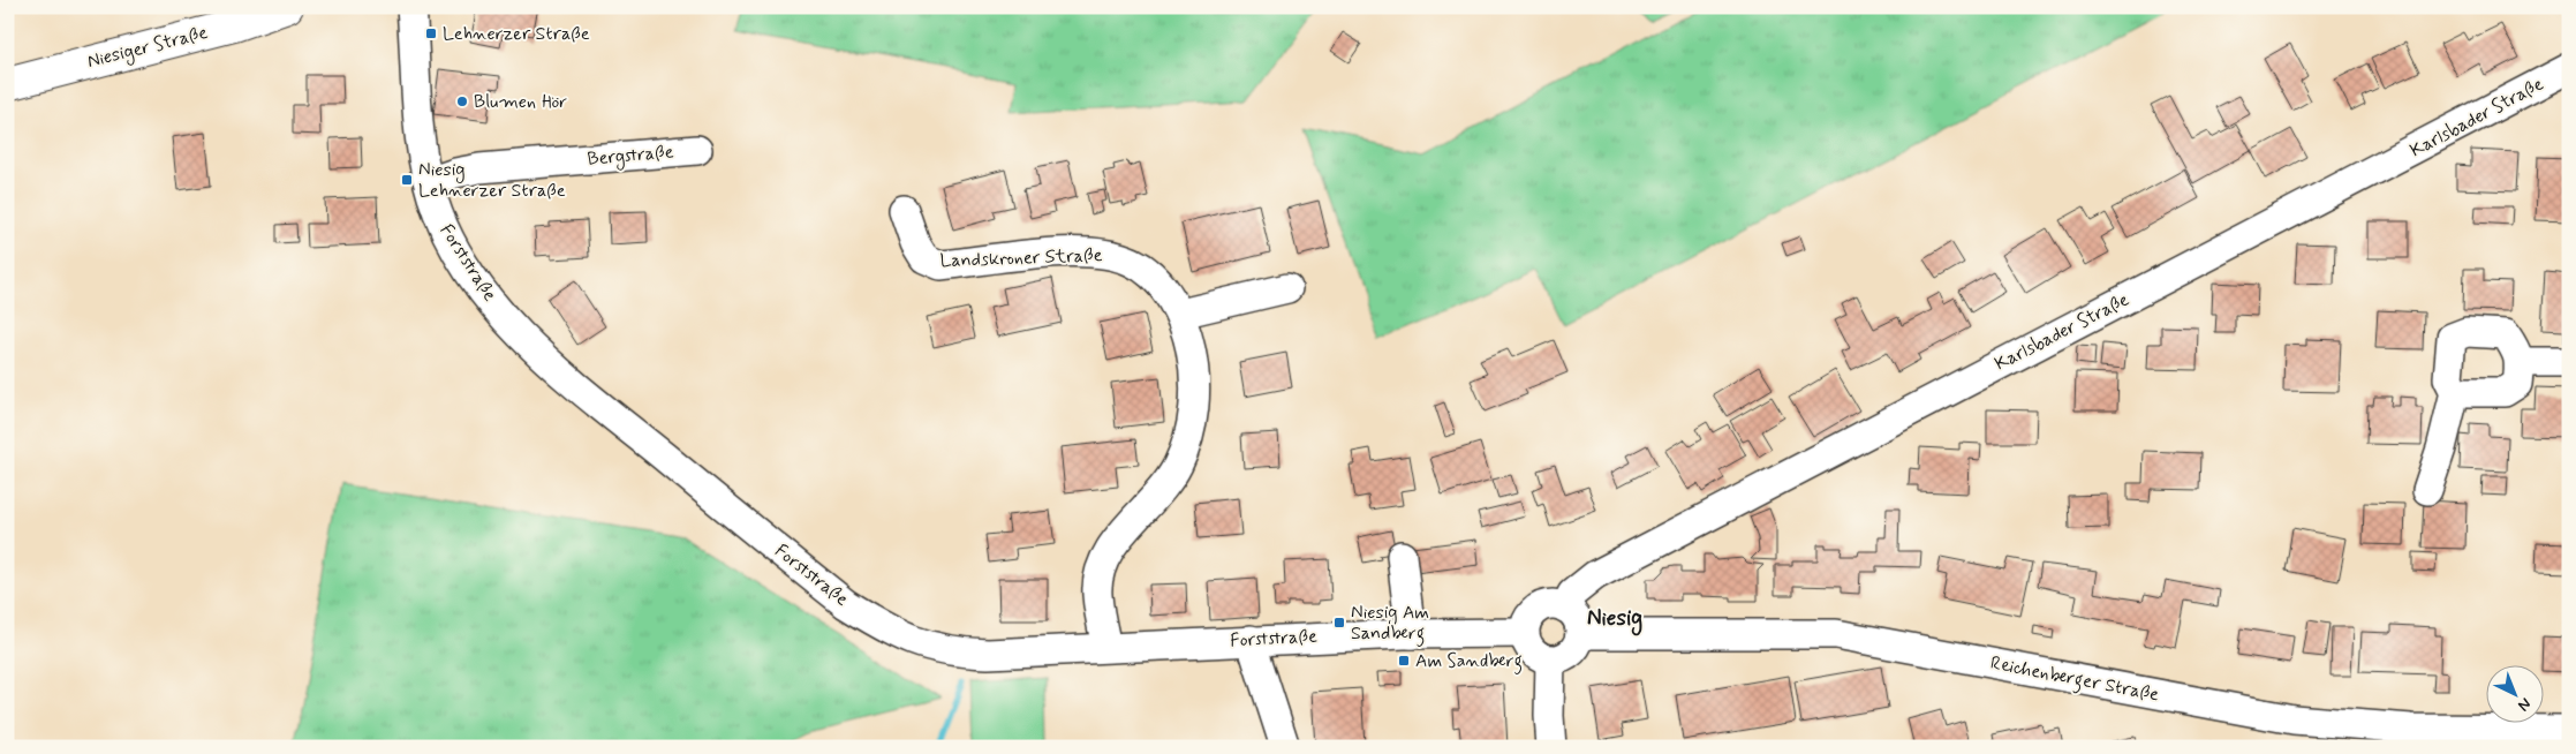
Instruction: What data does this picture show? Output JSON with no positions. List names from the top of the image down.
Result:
{
  "streets": {
    "main road": ["Niesiger Straße"],
    "street": [
      "Karlsbader Straße",
      "Bergstraße",
      "Landskroner Straße",
      "Forststraße",
      "Reichenberger Straße"
    ]
  },
  "crossings": [
    ["Karlsbader Straße", "Forststraße"],
    ["Karlsbader Straße", "Reichenberger Straße"],
    ["Bergstraße", "Forststraße"],
    ["Landskroner Straße", "Forststraße"],
    ["Forststraße", "Reichenberger Straße"]
  ],
  "districts": ["Niesig"],
  "places": {
    "transit": [
      "Lehnerzer Straße",
      "Niesig Lehnerzer Straße",
      "Niesig Am Sandberg",
      "Am Sandberg"
    ],
    "other": ["Blumen Hör"]
  },
  "north": "bottom right"
}
